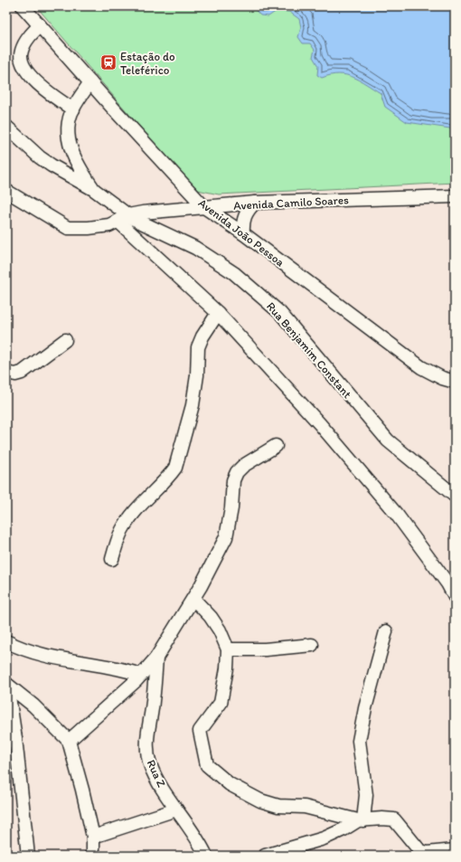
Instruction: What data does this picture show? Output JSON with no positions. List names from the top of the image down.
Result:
{
  "streets": {
    "street": [
      "Avenida Camilo Soares",
      "Avenida João Pessoa",
      "Rua Benjamim Constant",
      "Rua Z"
    ]
  },
  "crossings": [
    ["Avenida Camilo Soares", "Avenida João Pessoa"],
    ["Avenida Camilo Soares", "Rua Benjamim Constant"]
  ],
  "places": {
    "station": ["Estação do Teleférico"]
  }
}
